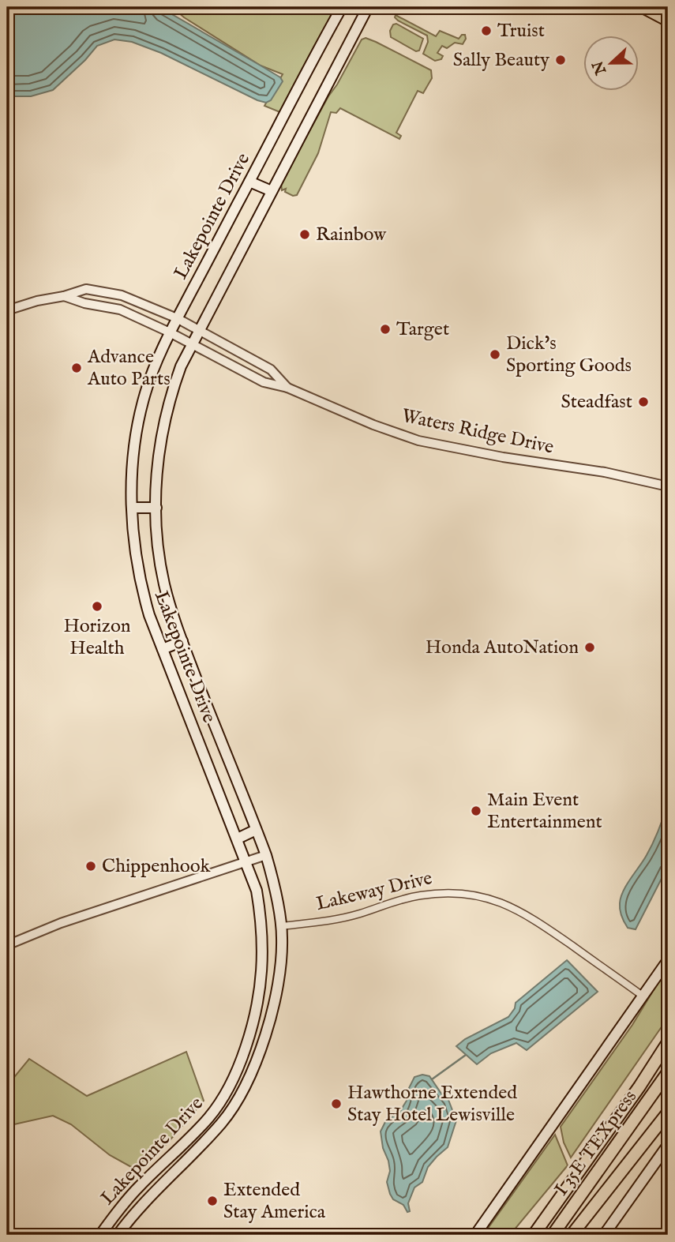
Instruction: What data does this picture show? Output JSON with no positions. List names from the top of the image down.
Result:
{
  "streets": {
    "highway": ["I 35E TEXpress"],
    "main road": ["Lakepointe Drive"],
    "street": ["Waters Ridge Drive", "Lakeway Drive"]
  },
  "crossings": [
    ["Lakepointe Drive", "Waters Ridge Drive"],
    ["Lakepointe Drive", "Lakeway Drive"]
  ],
  "places": [
    "Truist",
    "Sally Beauty",
    "Rainbow",
    "Target",
    "Dick's Sporting Goods",
    "Advance Auto Parts",
    "Steadfast",
    "Horizon Health",
    "Honda AutoNation",
    "Main Event Entertainment",
    "Chippenhook",
    "Hawthorne Extended Stay Hotel Lewisville",
    "Extended Stay America"
  ],
  "north": "left"
}
